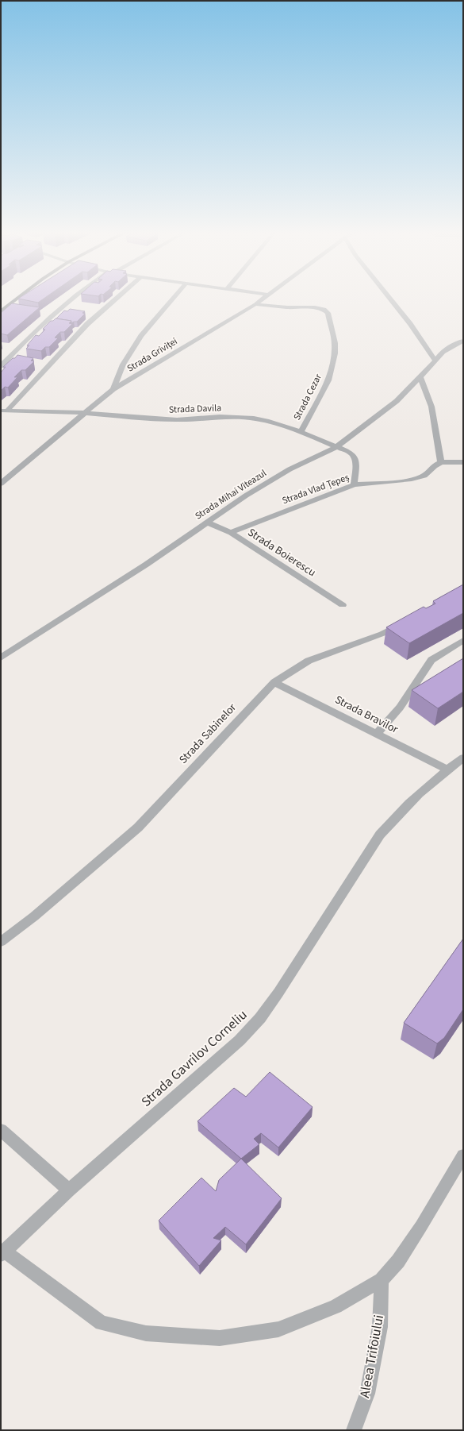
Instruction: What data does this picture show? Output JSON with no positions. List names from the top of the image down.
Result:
{
  "streets": {
    "street": [
      "Strada Griviței",
      "Strada Cezar",
      "Strada Davila",
      "Strada Vlad Țepeș",
      "Strada Mihai Viteazul",
      "Strada Boierescu",
      "Strada Bravilor",
      "Strada Sabinelor",
      "Strada Gavrilov Corneliu",
      "Aleea Trifoiului"
    ]
  },
  "crossings": [
    ["Strada Griviței", "Strada Cezar"],
    ["Strada Griviței", "Strada Davila"],
    ["Strada Cezar", "Strada Davila"],
    ["Strada Davila", "Strada Vlad Țepeș"],
    ["Strada Davila", "Strada Mihai Viteazul"],
    ["Strada Vlad Țepeș", "Strada Boierescu"],
    ["Strada Mihai Viteazul", "Strada Boierescu"],
    ["Strada Bravilor", "Strada Sabinelor"],
    ["Strada Bravilor", "Strada Gavrilov Corneliu"]
  ]
}
